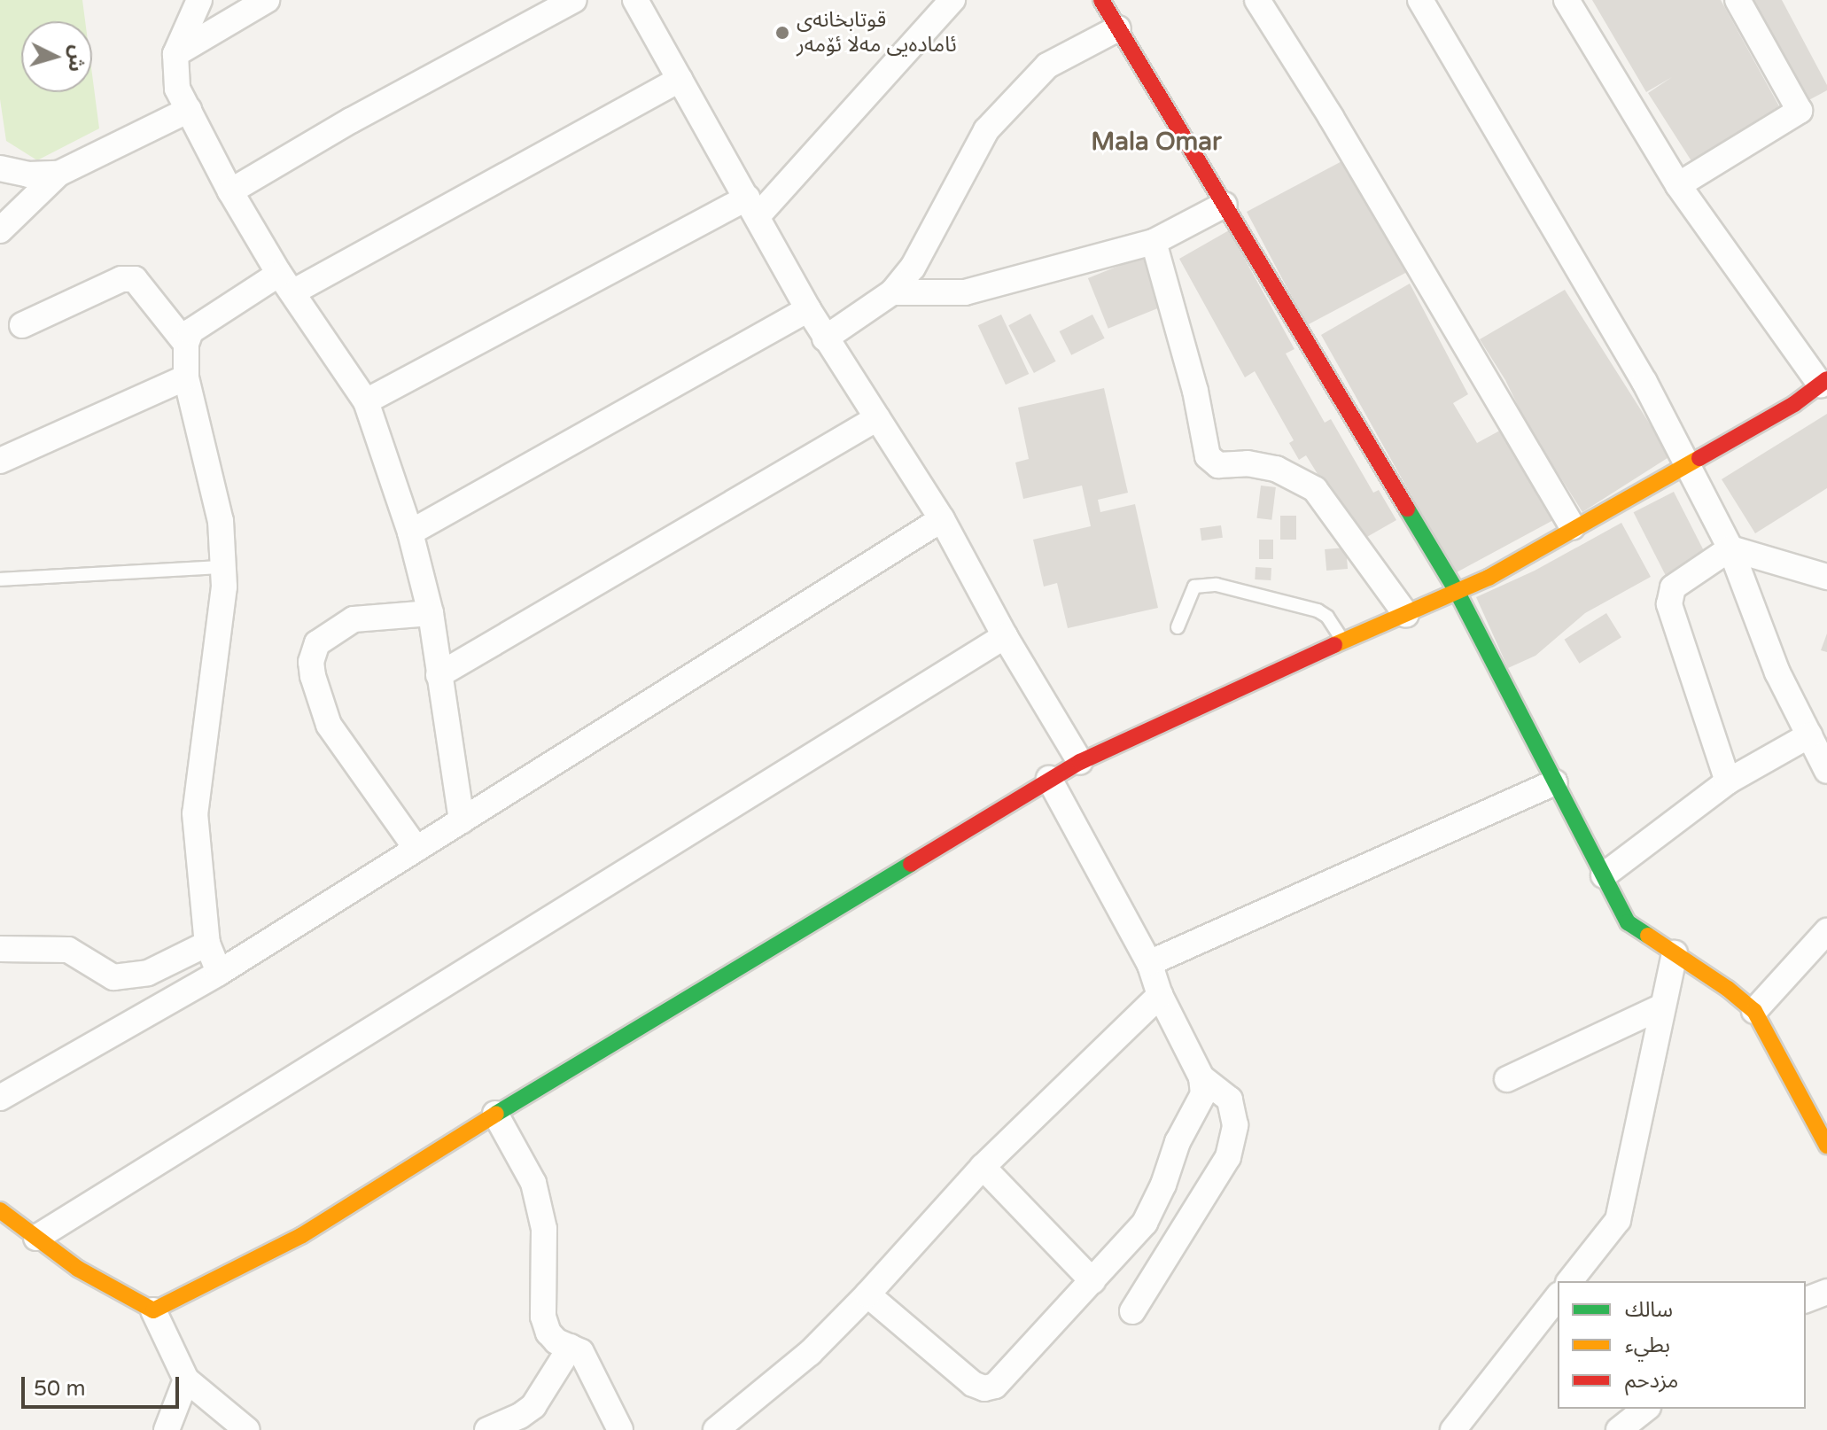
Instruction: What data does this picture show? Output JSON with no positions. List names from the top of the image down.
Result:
{
  "districts": ["Mala Omar"],
  "places": ["قوتابخانەی ئامادەیی مەلا ئۆمەر"],
  "legend": ["سالك", "بطيء", "مزدحم"],
  "scale_bar": "50 m",
  "north": "right"
}
